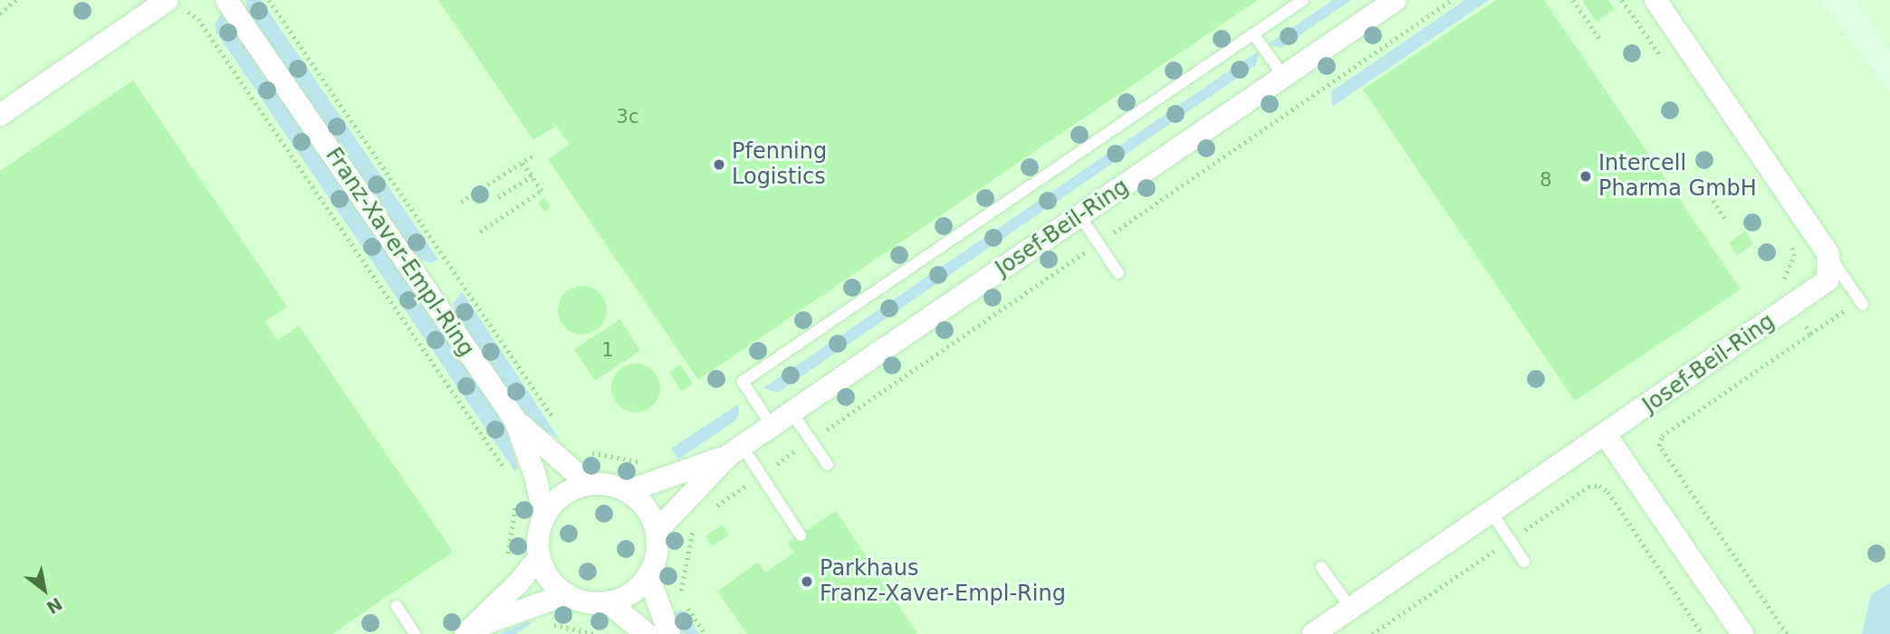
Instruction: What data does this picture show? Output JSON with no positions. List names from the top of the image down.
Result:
{
  "streets": {
    "street": ["Josef-Beil-Ring", "Franz-Xaver-Empl-Ring"]
  },
  "crossings": [
    ["Josef-Beil-Ring", "Franz-Xaver-Empl-Ring"]
  ],
  "places": ["Pfenning Logistics", "Intercell Pharma GmbH", "Parkhaus Franz-Xaver-Empl-Ring"],
  "house_numbers": ["3c", "8", "1"],
  "north": "bottom right"
}
